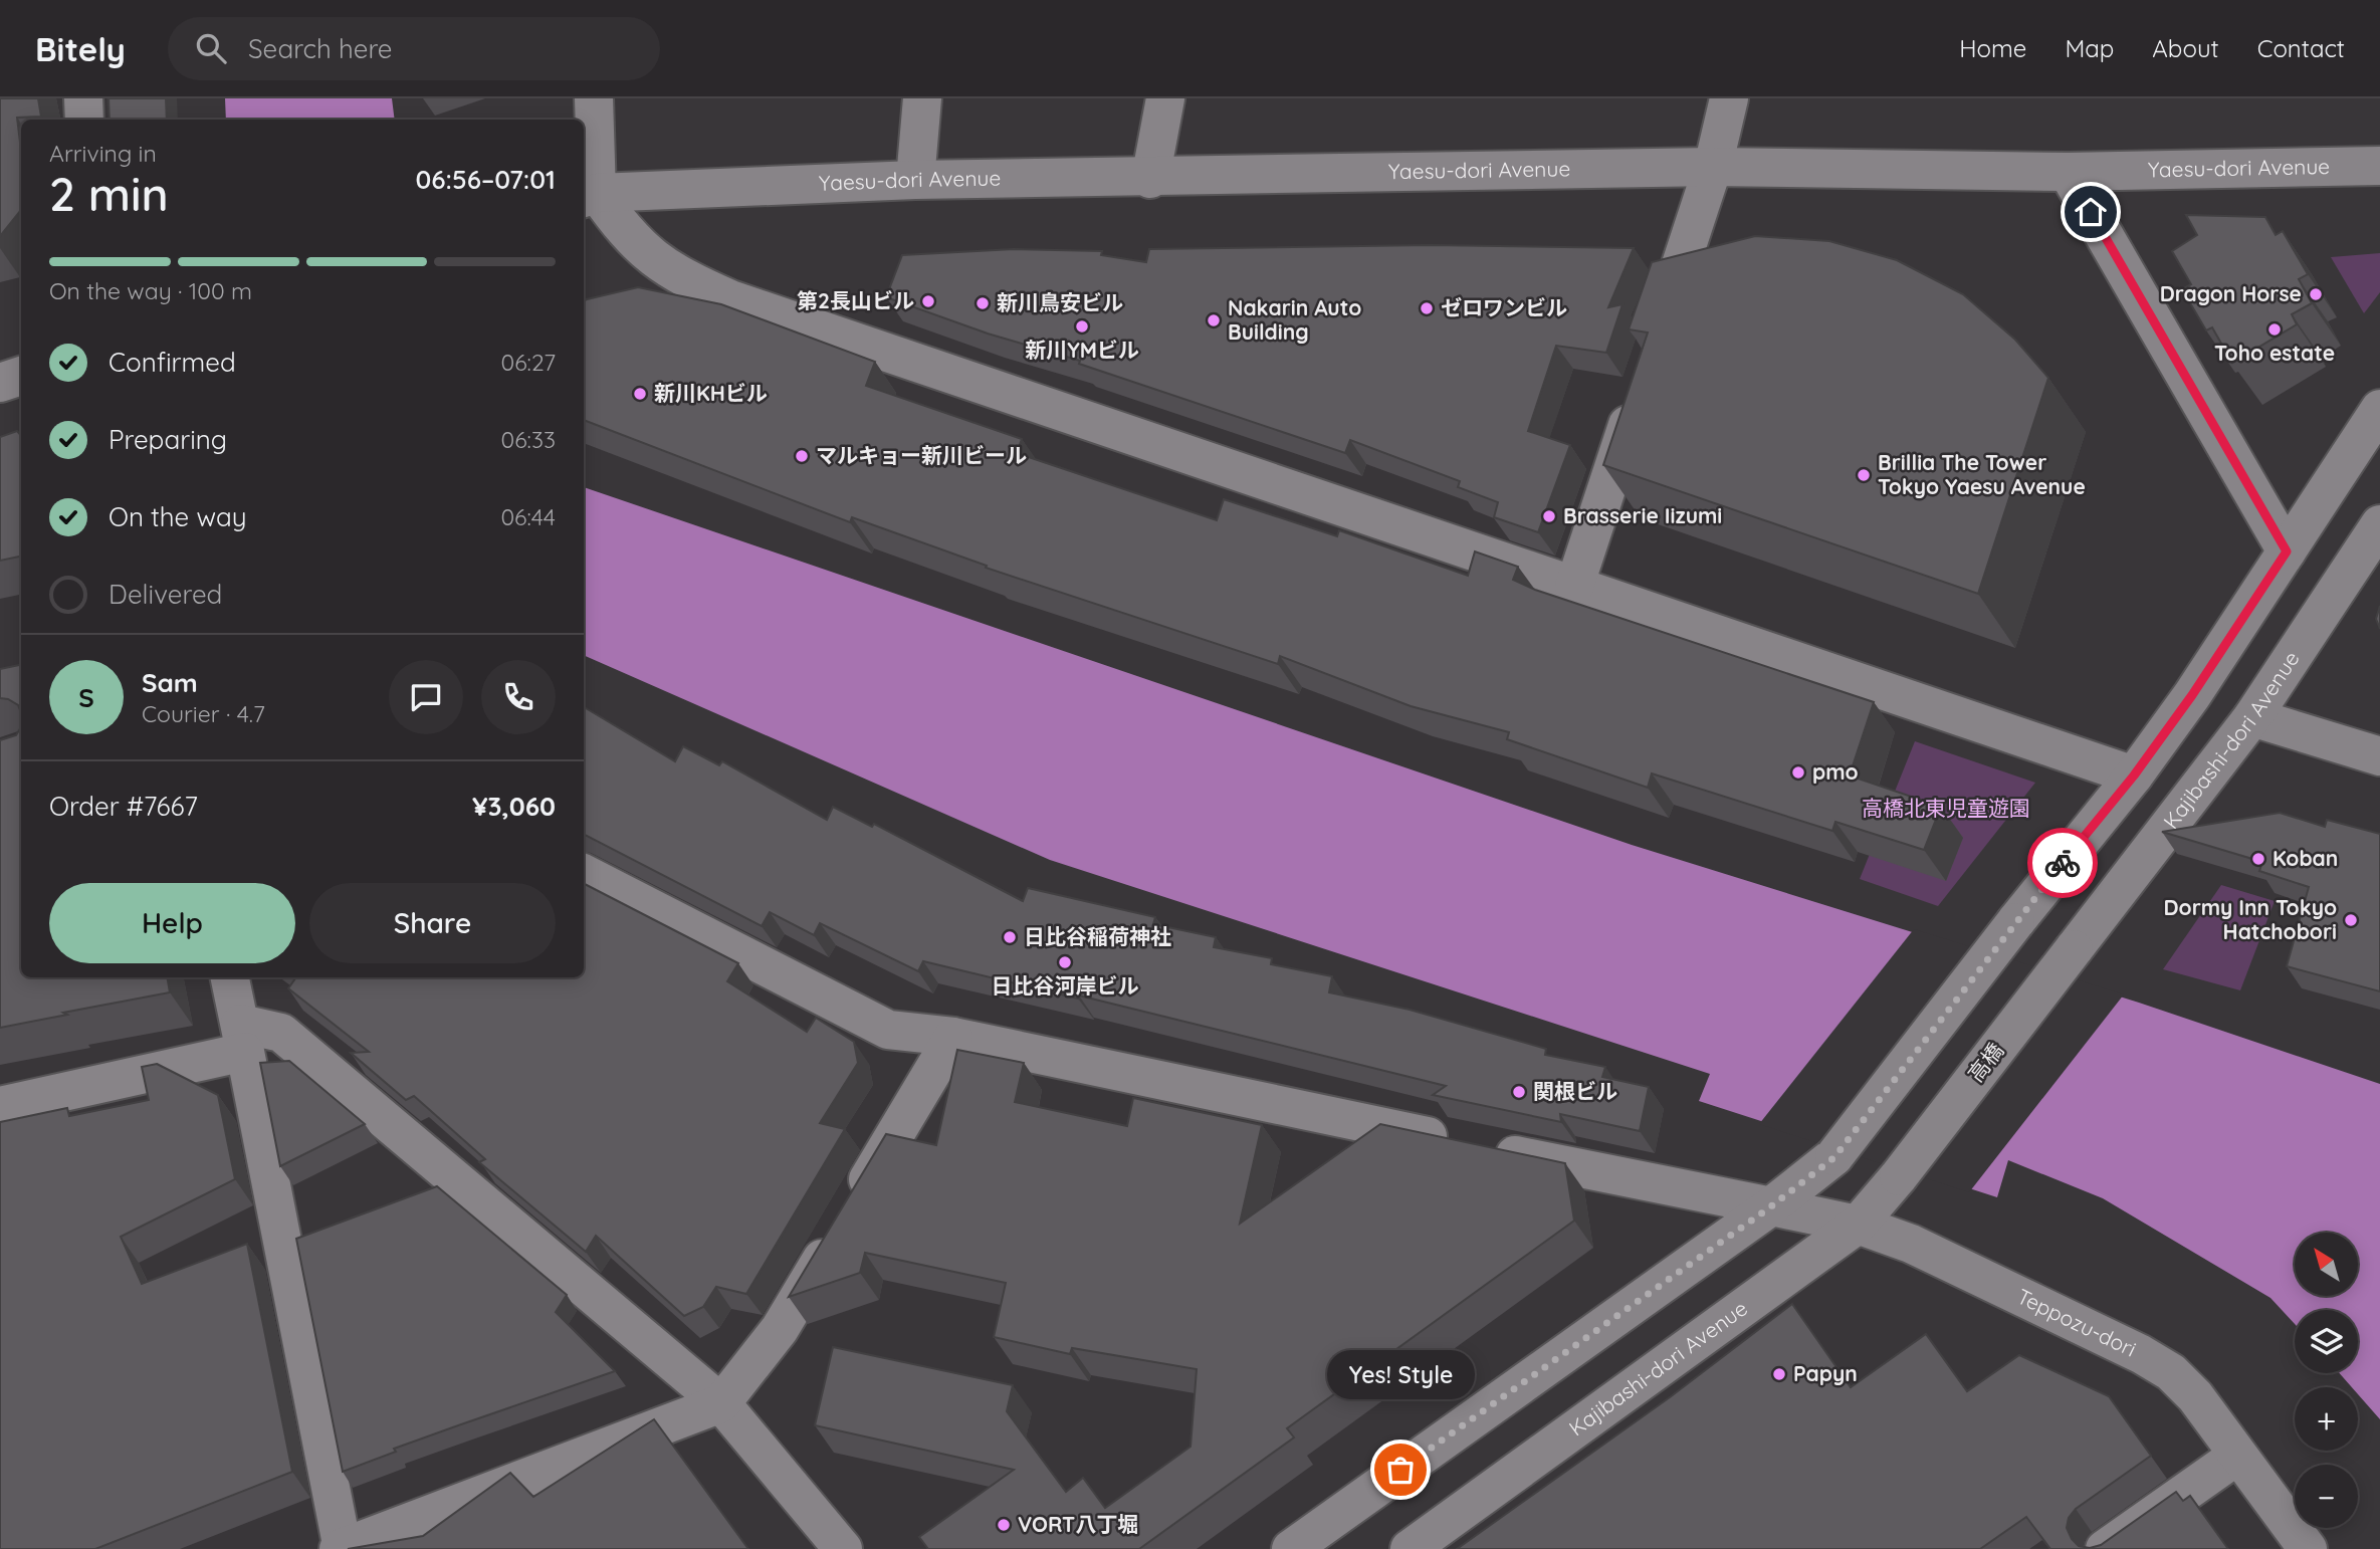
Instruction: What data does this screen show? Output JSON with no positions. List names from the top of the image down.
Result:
{
  "streets": {
    "street": [
      "Yaesu-dori Avenue",
      "Kajibashi-dori Avenue",
      "高橋",
      "Teppozu-dori"
    ]
  },
  "crossings": [
    ["Kajibashi-dori Avenue", "高橋"],
    ["Kajibashi-dori Avenue", "Teppozu-dori"]
  ],
  "parks": ["高橋北東児童遊園"],
  "places": [
    "Dragon Horse",
    "第2長山ビル",
    "新川鳥安ビル",
    "ゼロワンビル",
    "Nakarin Auto Building",
    "新川YMビル",
    "Toho estate",
    "新川KHビル",
    "マルキョー新川ビール",
    "Brillia The Tower Tokyo Yaesu Avenue",
    "Brasserie Iizumi",
    "pmo",
    "Koban",
    "Dormy Inn Tokyo Hatchobori",
    "日比谷稲荷神社",
    "日比谷河岸ビル",
    "関根ビル",
    "Papyn",
    "Yes! Style",
    "VORT八丁堀"
  ],
  "north": "top left",
  "page": {
    "header": "Bitely",
    "search": "Search here",
    "nav": [
      "Home",
      "Map",
      "About",
      "Contact"
    ],
    "heading": ["2 min", "Arriving in", "06:56–07:01"],
    "panel": [
      "Sam",
      "Courier · 4.7",
      "Order #7667",
      "¥3,060"
    ],
    "bar": "On the way · 100 m",
    "list": [
      ["Confirmed", "06:27"],
      ["Preparing", "06:33"],
      ["On the way", "06:44"],
      "Delivered"
    ],
    "round": "S",
    "buttons": ["Help", "Share"],
    "map_buttons": ["+", "−"],
    "bubble": "Yes! Style"
  }
}
